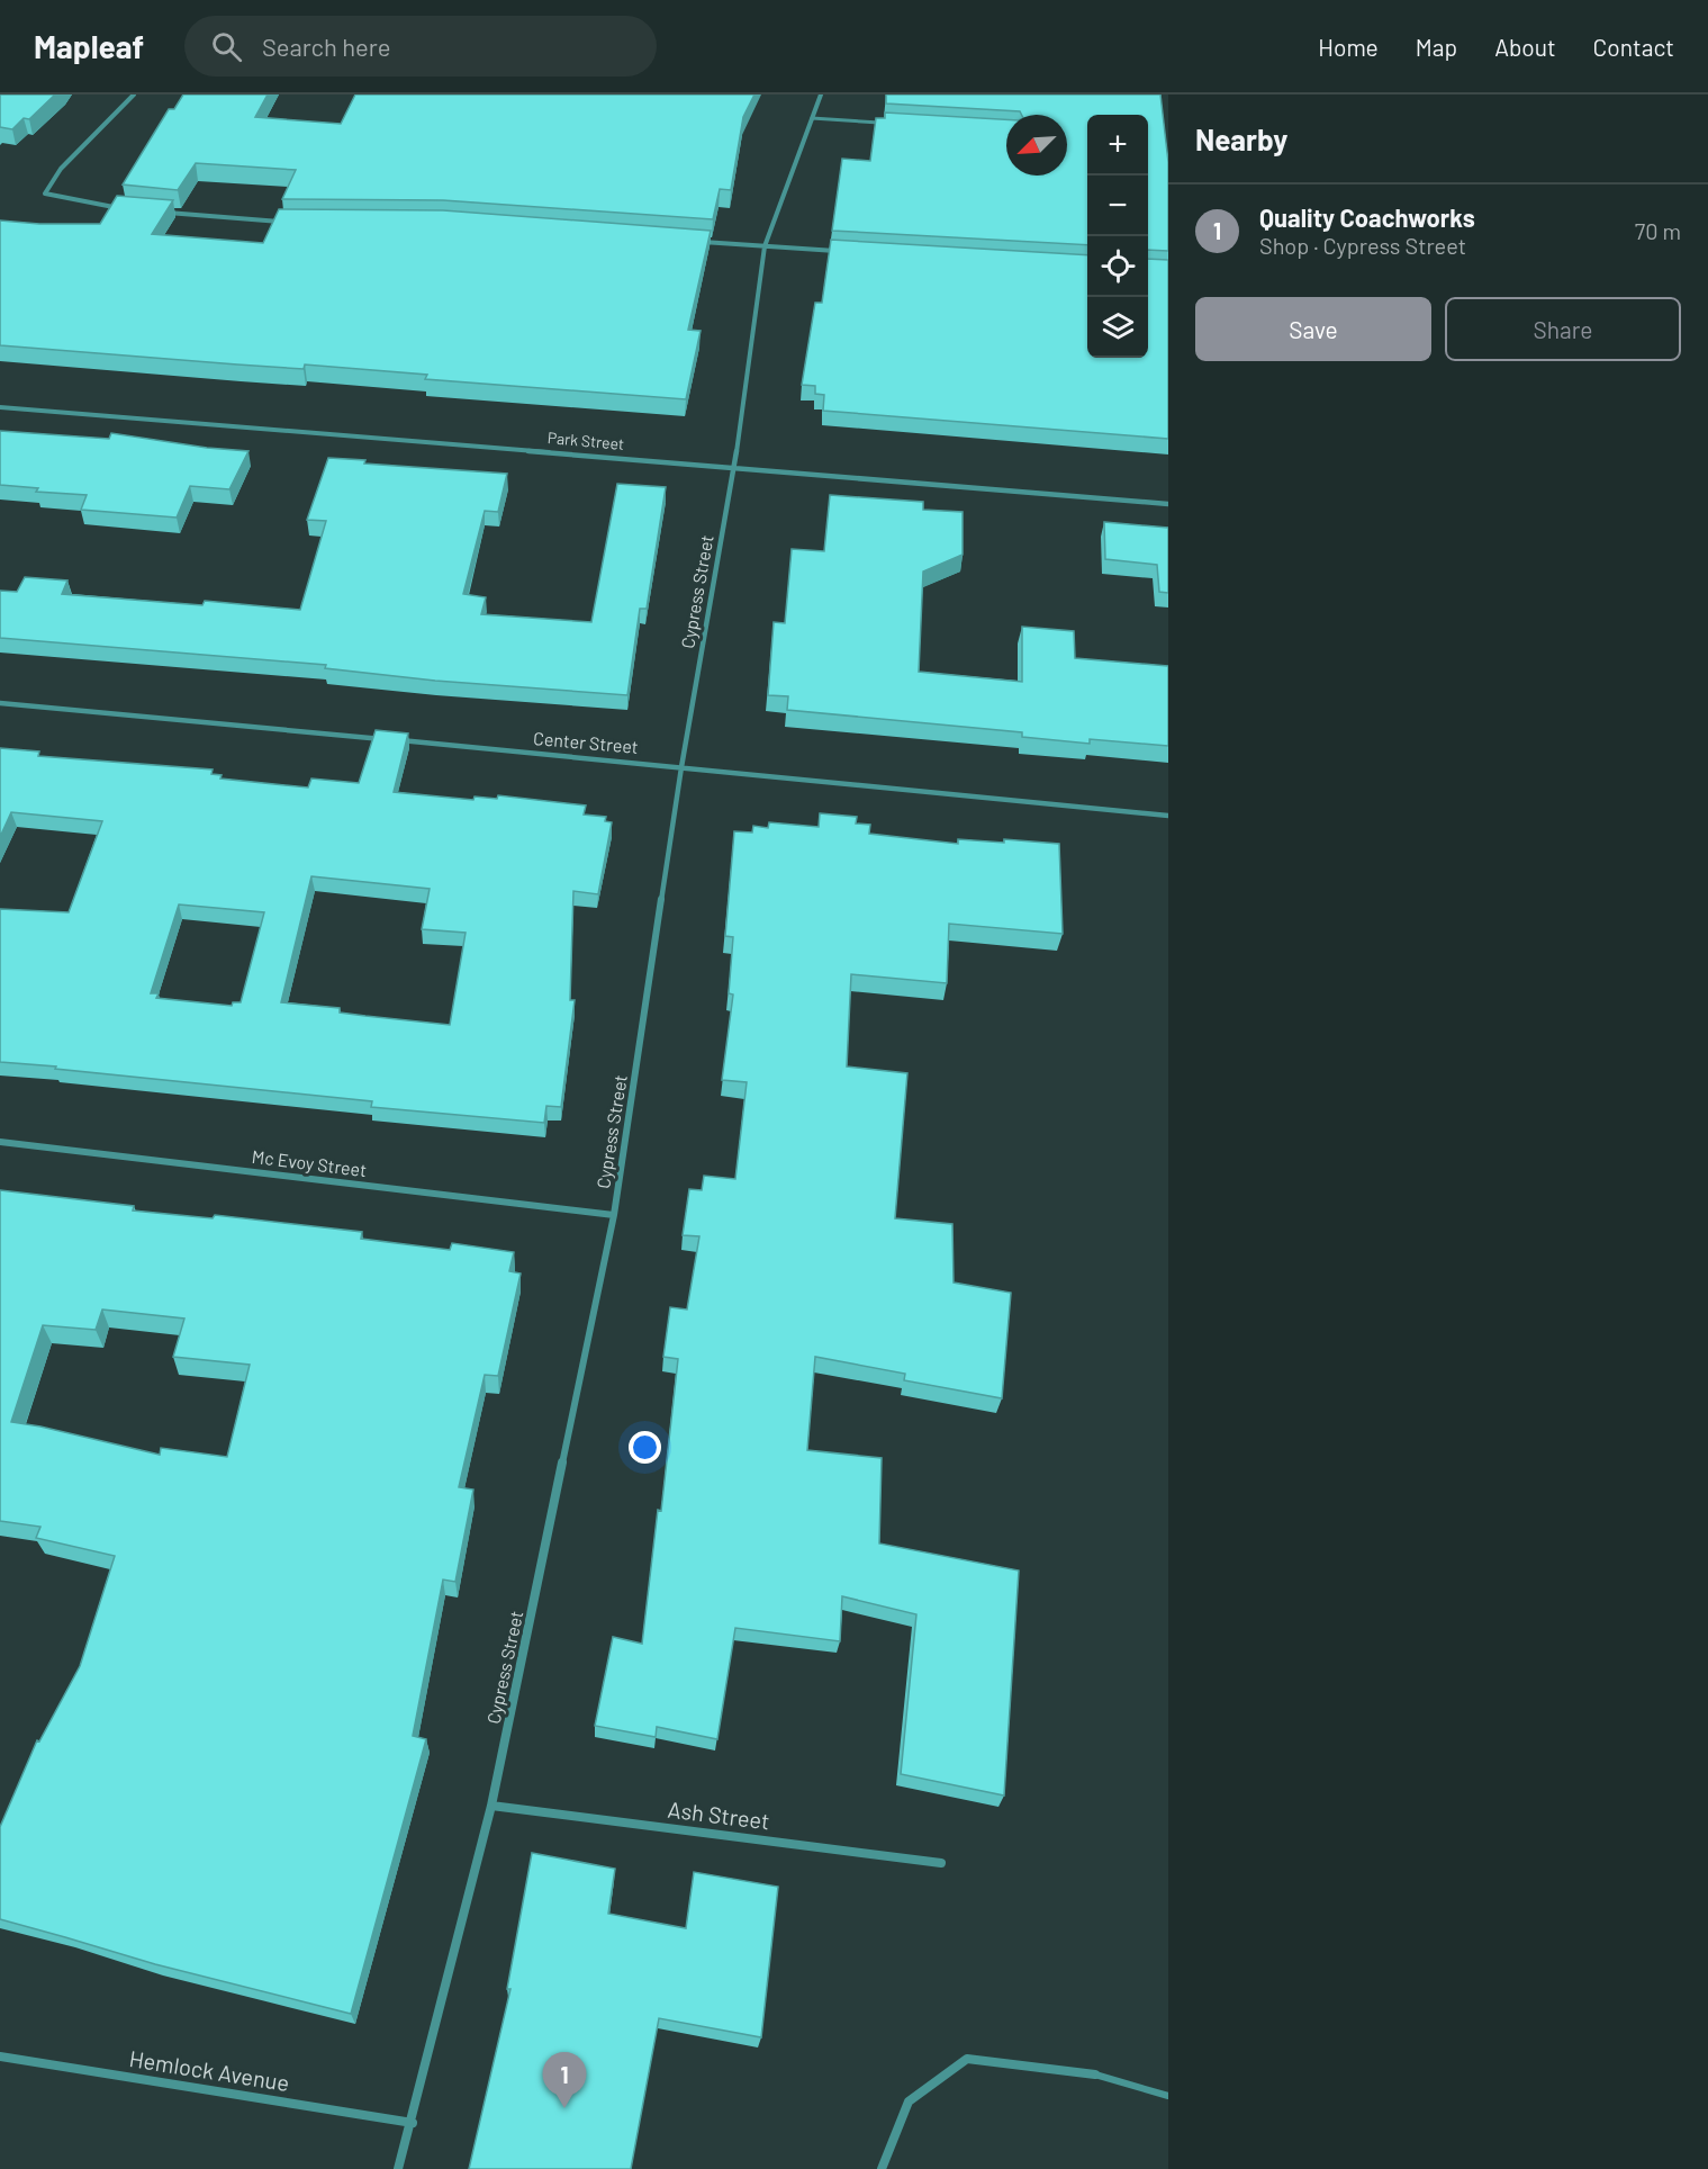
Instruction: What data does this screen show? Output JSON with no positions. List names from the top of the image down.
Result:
{
  "streets": {
    "street": [
      "Park Street",
      "Cypress Street",
      "Center Street",
      "Mc Evoy Street",
      "Ash Street",
      "Hemlock Avenue"
    ]
  },
  "crossings": [
    ["Park Street", "Cypress Street"],
    ["Cypress Street", "Center Street"],
    ["Cypress Street", "Mc Evoy Street"],
    ["Cypress Street", "Ash Street"],
    ["Cypress Street", "Hemlock Avenue"]
  ],
  "north": "bottom left",
  "page": {
    "header": "Mapleaf",
    "search": "Search here",
    "nav": [
      "Home",
      "Map",
      "About",
      "Contact"
    ],
    "heading": "Nearby",
    "map_buttons": ["+", "−"],
    "list": [
      {
        "mark": "1",
        "name": "Quality Coachworks",
        "note": "Shop · Cypress Street",
        "value": "70 m"
      }
    ],
    "buttons": ["Save", "Share"],
    "pins": "1"
  }
}
